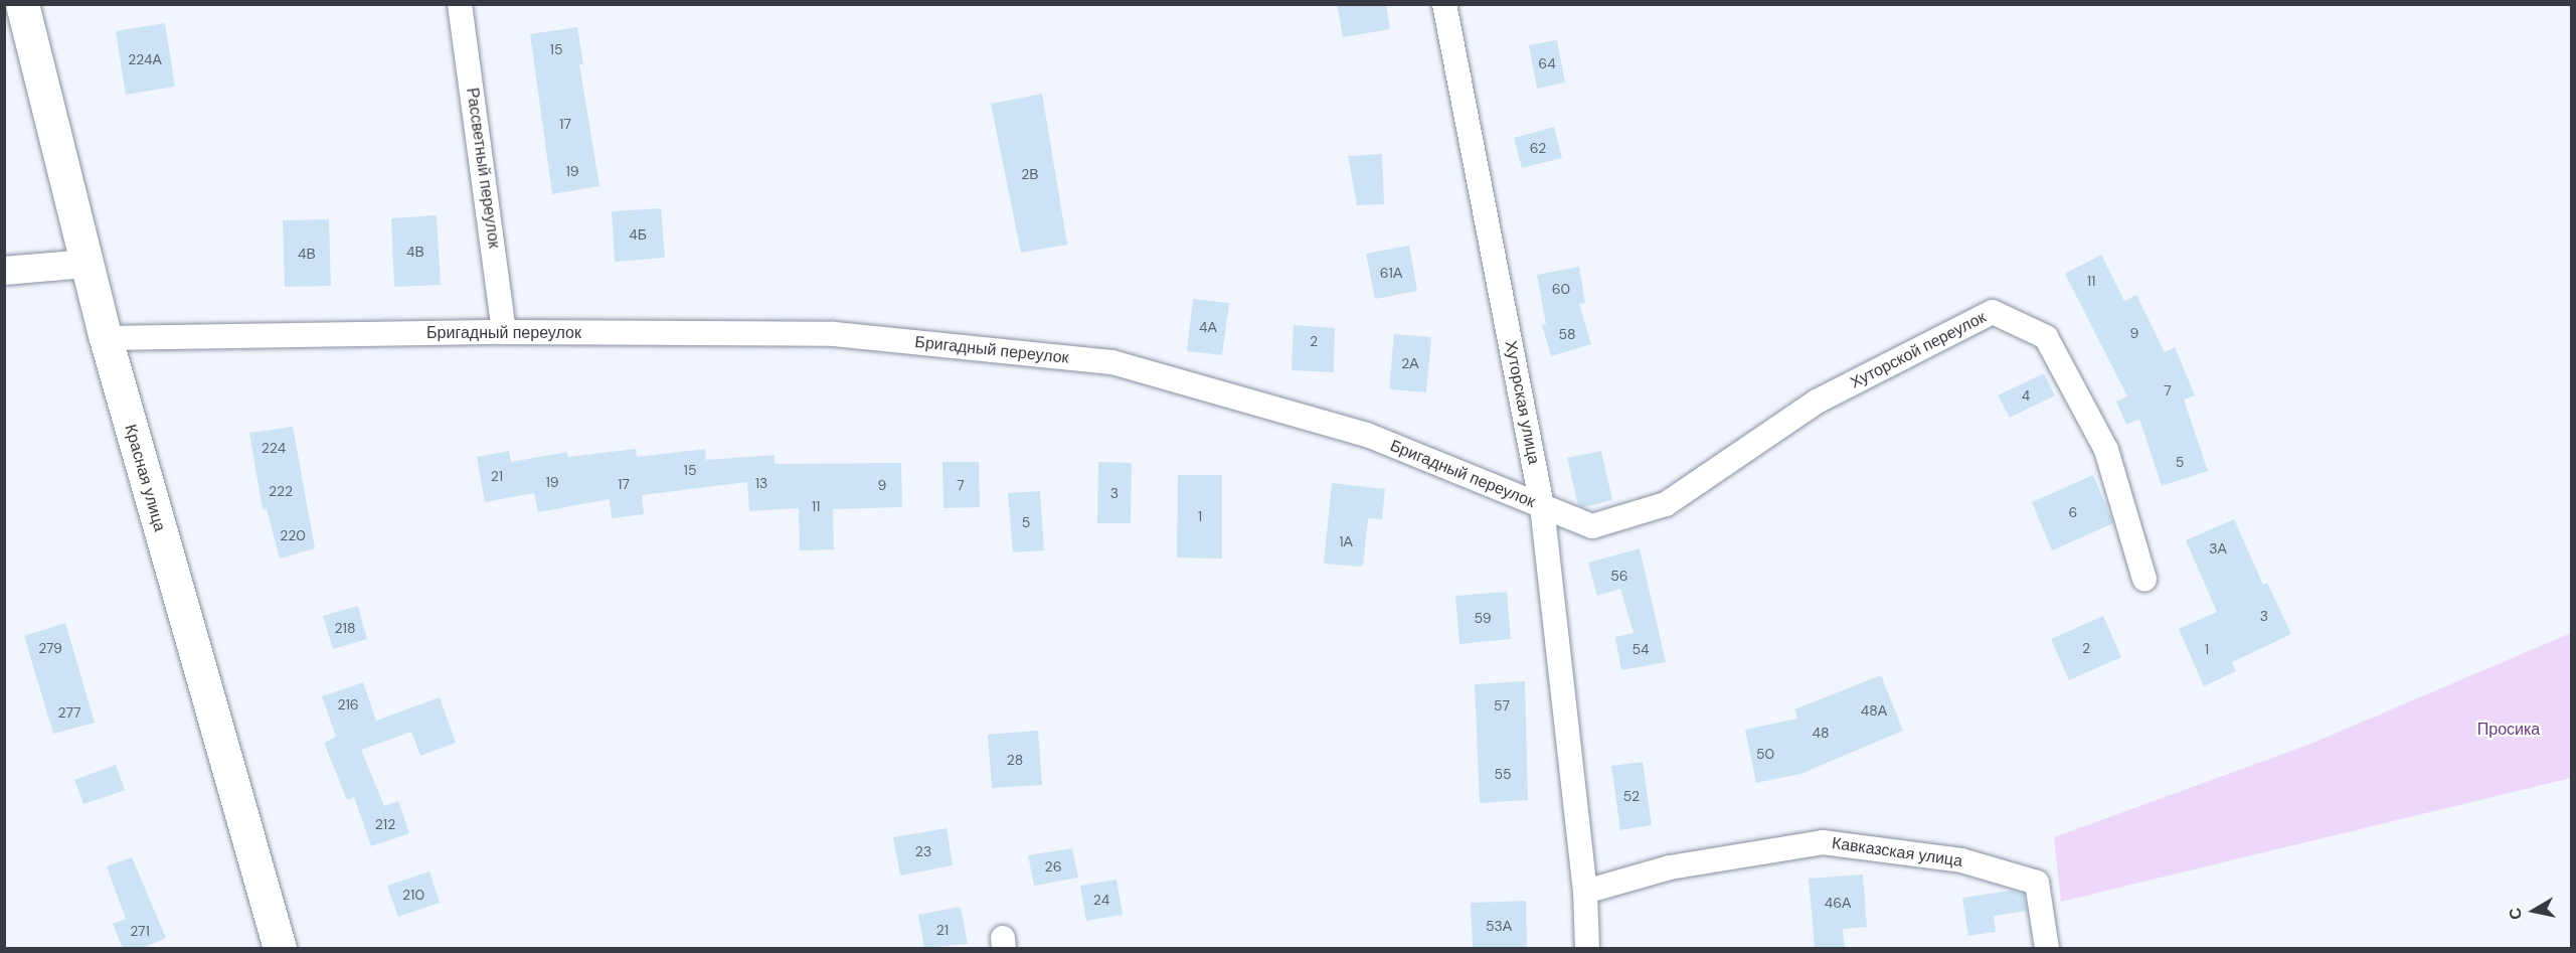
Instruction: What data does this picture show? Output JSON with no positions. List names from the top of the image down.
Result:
{
  "streets": {
    "main road": ["Красная улица"],
    "street": [
      "Рассветный переулок",
      "Бригадный переулок",
      "Хуторской переулок",
      "Хуторская улица",
      "Кавказская улица"
    ]
  },
  "crossings": [
    ["Рассветный переулок", "Бригадный переулок"],
    ["Бригадный переулок", "Хуторской переулок"],
    ["Бригадный переулок", "Хуторская улица"],
    ["Бригадный переулок", "Красная улица"],
    ["Хуторская улица", "Кавказская улица"]
  ],
  "parks": ["Просика"],
  "house_numbers": [
    "15",
    "224А",
    "64",
    "17",
    "62",
    "19",
    "2В",
    "4Б",
    "4В",
    "4В",
    "61А",
    "11",
    "60",
    "4А",
    "9",
    "58",
    "2",
    "2А",
    "7",
    "4",
    "224",
    "5",
    "15",
    "21",
    "19",
    "13",
    "17",
    "9",
    "7",
    "222",
    "3",
    "11",
    "6",
    "1",
    "5",
    "220",
    "1А",
    "3А",
    "56",
    "3",
    "59",
    "218",
    "279",
    "2",
    "54",
    "1",
    "216",
    "57",
    "48А",
    "277",
    "48",
    "50",
    "28",
    "55",
    "52",
    "212",
    "23",
    "26",
    "210",
    "24",
    "46А",
    "53А",
    "21",
    "271"
  ],
  "north": "left"
}
